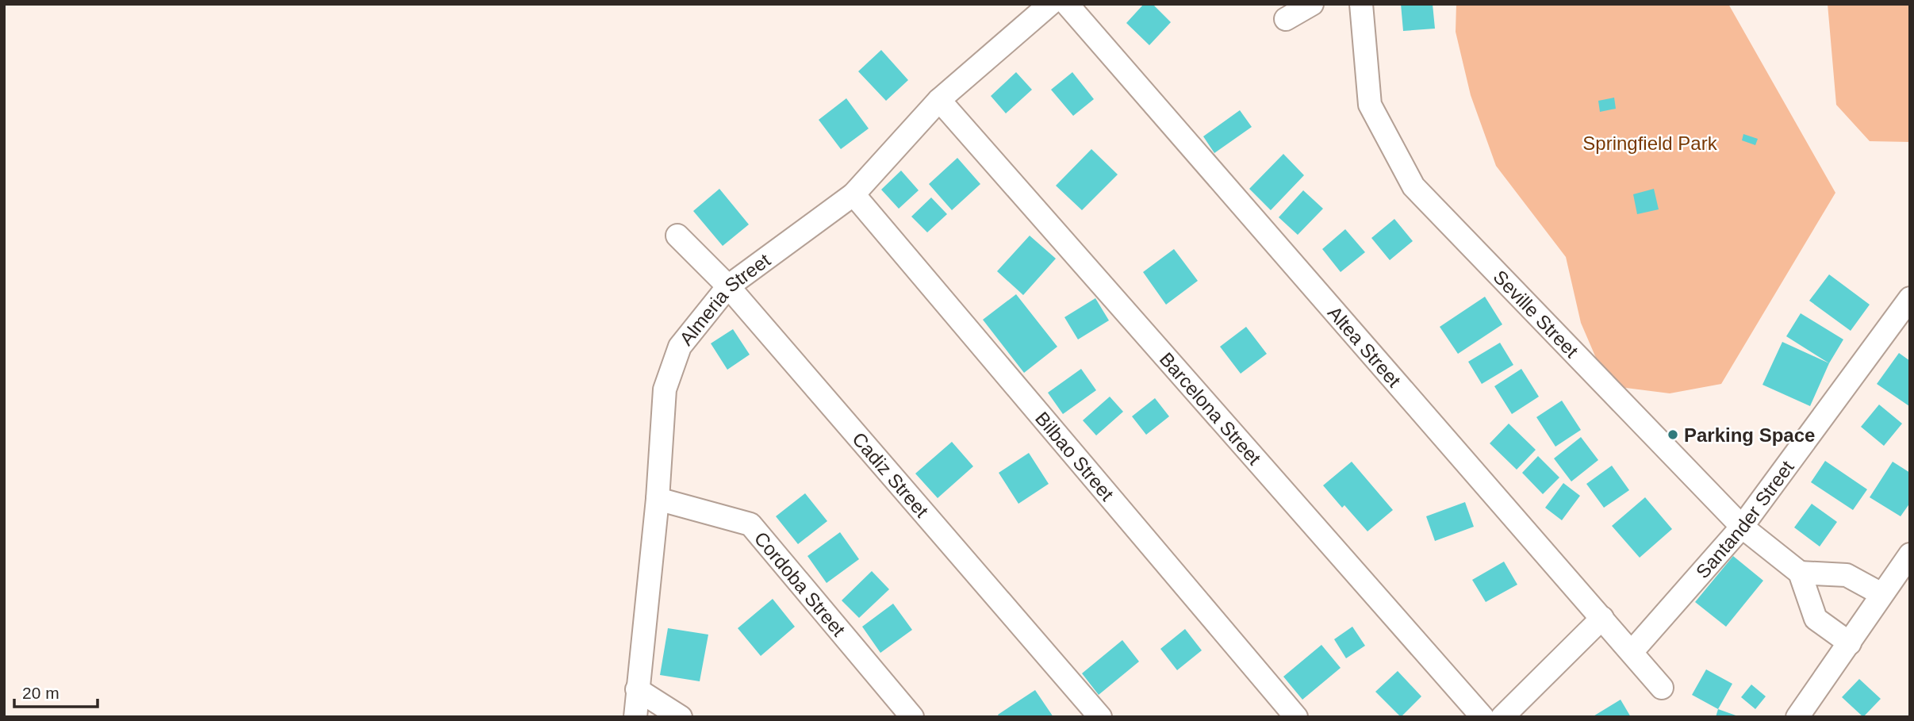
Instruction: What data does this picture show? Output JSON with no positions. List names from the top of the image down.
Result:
{
  "streets": {
    "street": [
      "Almeria Street",
      "Seville Street",
      "Altea Street",
      "Barcelona Street",
      "Bilbao Street",
      "Cadiz Street",
      "Santander Street",
      "Cordoba Street"
    ]
  },
  "crossings": [
    ["Almeria Street", "Barcelona Street"],
    ["Almeria Street", "Bilbao Street"],
    ["Almeria Street", "Cadiz Street"],
    ["Almeria Street", "Cordoba Street"],
    ["Seville Street", "Santander Street"],
    ["Altea Street", "Santander Street"]
  ],
  "parks": ["Springfield Park"],
  "places": ["Parking Space"],
  "scale_bar": "20 m"
}
